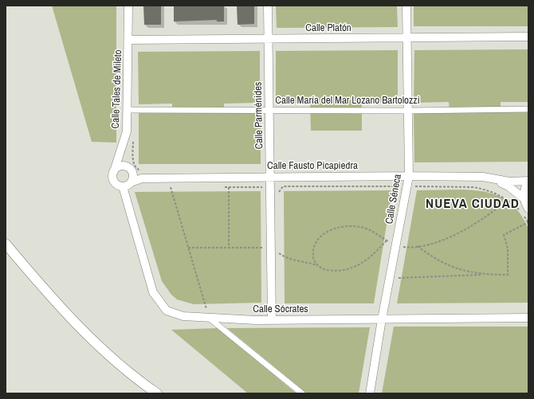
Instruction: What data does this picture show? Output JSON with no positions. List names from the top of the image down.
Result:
{
  "streets": {
    "street": [
      "Calle Platón",
      "Calle Tales de Mileto",
      "Calle María del Mar Lozano Bartolozzi",
      "Calle Parménides",
      "Calle Fausto Picapiedra",
      "Calle Séneca",
      "Calle Sócrates"
    ]
  },
  "crossings": [
    ["Calle Platón", "Calle Tales de Mileto"],
    ["Calle Platón", "Calle Parménides"],
    ["Calle Platón", "Calle Séneca"],
    ["Calle Tales de Mileto", "Calle María del Mar Lozano Bartolozzi"],
    ["Calle Tales de Mileto", "Calle Fausto Picapiedra"],
    ["Calle Tales de Mileto", "Calle Sócrates"],
    ["Calle María del Mar Lozano Bartolozzi", "Calle Parménides"],
    ["Calle María del Mar Lozano Bartolozzi", "Calle Séneca"],
    ["Calle Parménides", "Calle Fausto Picapiedra"],
    ["Calle Parménides", "Calle Sócrates"],
    ["Calle Fausto Picapiedra", "Calle Séneca"],
    ["Calle Fausto Picapiedra", "Calle Sócrates"],
    ["Calle Séneca", "Calle Sócrates"]
  ],
  "districts": ["NUEVA CIUDAD"]
}
